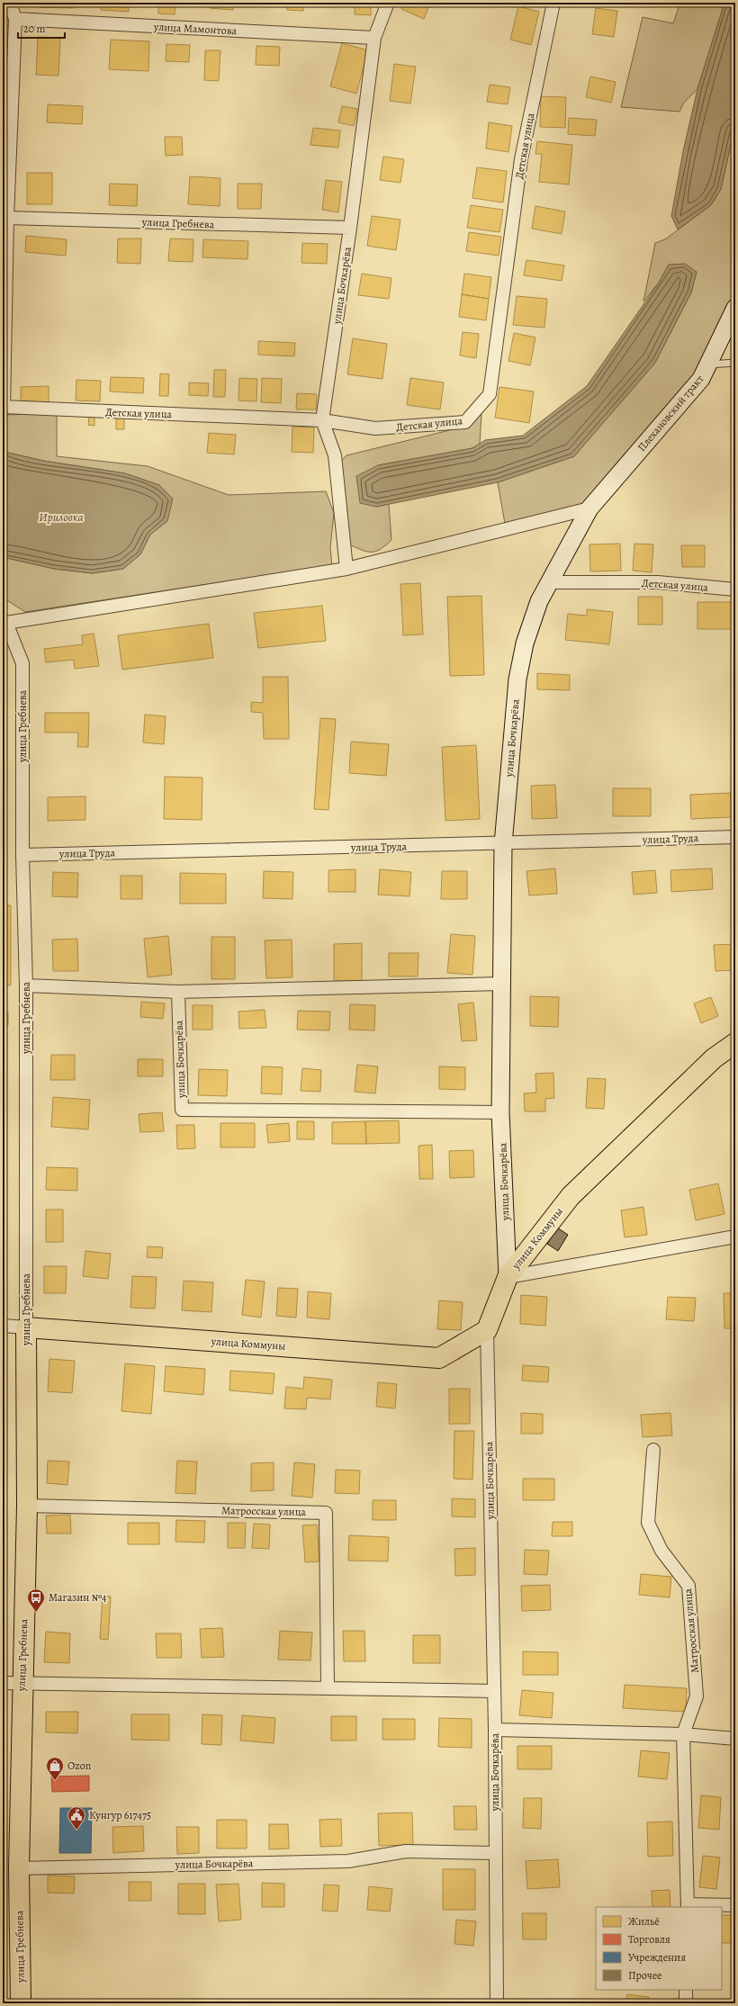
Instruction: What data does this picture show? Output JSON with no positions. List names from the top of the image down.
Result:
{
  "streets": {
    "main road": ["улица Гребнева", "улица Бочкарёва", "улица Коммуны"],
    "street": [
      "улица Мамонтова",
      "Детская улица",
      "Плехановский тракт",
      "улица Труда",
      "Матросская улица"
    ]
  },
  "crossings": [
    ["улица Мамонтова", "улица Бочкарёва"],
    ["Детская улица", "улица Бочкарёва"],
    ["улица Гребнева", "улица Бочкарёва"],
    ["улица Гребнева", "улица Труда"],
    ["улица Гребнева", "улица Коммуны"],
    ["улица Гребнева", "Матросская улица"],
    ["улица Бочкарёва", "Плехановский тракт"],
    ["улица Бочкарёва", "улица Труда"],
    ["улица Бочкарёва", "улица Коммуны"]
  ],
  "water": ["Ириловка"],
  "places": {
    "bus stop": ["Магазин №4"],
    "shop": ["Ozon"],
    "public building": ["Кунгур 617475"]
  },
  "legend": [
    "Жильё",
    "Торговля",
    "Учреждения",
    "Прочее"
  ],
  "scale_bar": "20 m"
}
